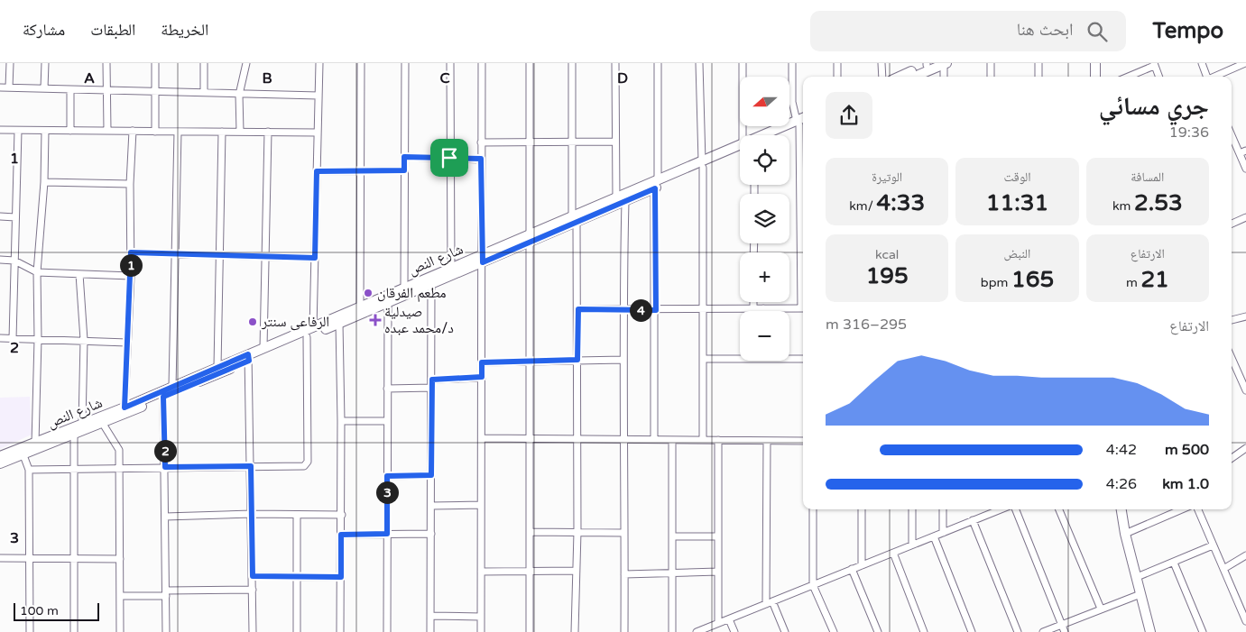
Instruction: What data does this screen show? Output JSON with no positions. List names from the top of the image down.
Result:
{
  "streets": {
    "main road": ["شارع النص"]
  },
  "places": {
    "other": ["مطعم الفرقان", "الرفاعى سنتر"],
    "health": ["صيدلية د/محمد عبده"]
  },
  "scale_bar": "100 m",
  "north": "left",
  "page": {
    "header": "Tempo",
    "search": "ابحث هنا",
    "nav": ["الخريطة", "الطبقات", "مشاركة"],
    "map_buttons": ["+", "−"],
    "heading": ["جري مسائي", "19:36"],
    "stats": [
      ["المسافة", "2.53 km"],
      ["الوقت", "11:31"],
      ["الوتيرة", "4:33 /km"],
      ["الارتفاع", "21 m"],
      ["النبض", "165 bpm"],
      ["kcal", "195"]
    ],
    "pins": [
      "1",
      "4",
      "2",
      "3"
    ],
    "chart": ["الارتفاع", "295–316 m"],
    "list": [
      {
        "name": "500 m",
        "note": "4:42"
      },
      {
        "name": "1.0 km",
        "note": "4:26"
      }
    ],
    "scale": "100 m"
  },
  "grid": {
    "columns": [
      "A",
      "B",
      "C",
      "D"
    ],
    "rows": ["1", "2", "3"]
  }
}
